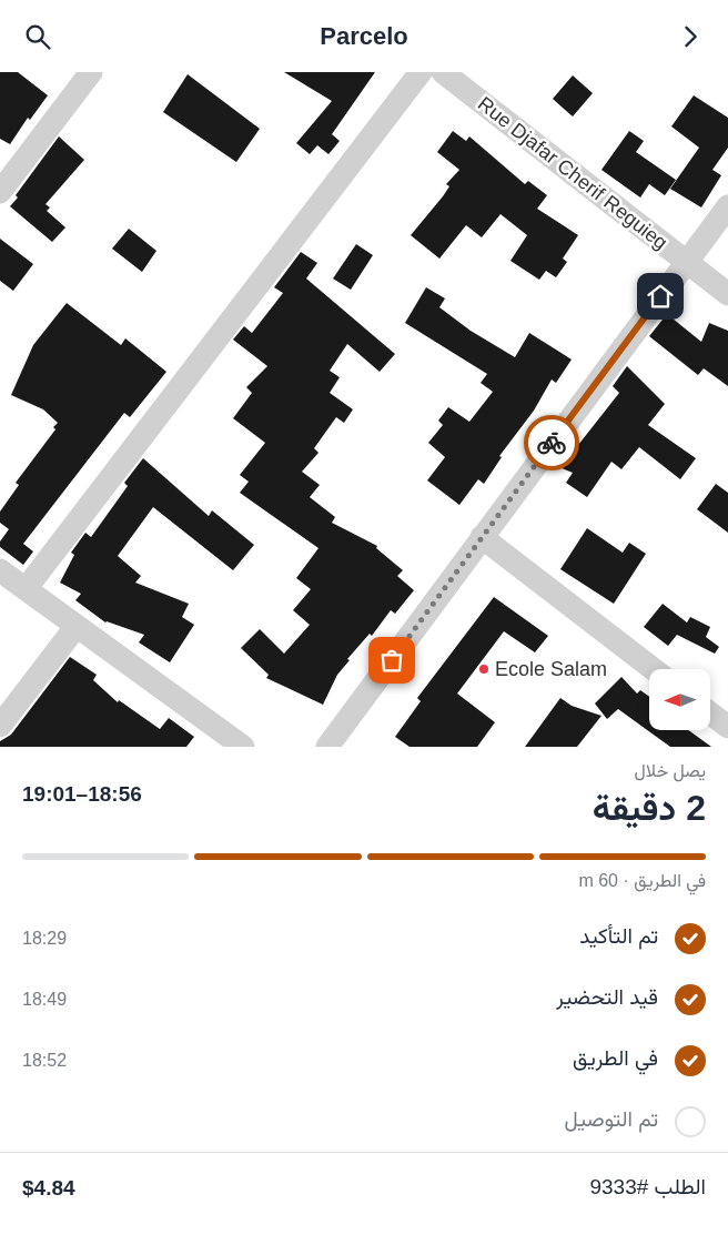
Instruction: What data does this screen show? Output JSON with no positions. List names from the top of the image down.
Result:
{
  "streets": {
    "street": ["Rue Djafar Cherif Reguieg"]
  },
  "places": ["Ecole Salam"],
  "north": "left",
  "page": {
    "header": "Parcelo",
    "heading": ["2 دقيقة", "يصل خلال", "18:56–19:01"],
    "panel": ["الطلب #9333", "$4.84"],
    "bar": "في الطريق · 60 m",
    "list": [
      ["تم التأكيد", "18:29"],
      ["قيد التحضير", "18:49"],
      ["في الطريق", "18:52"],
      "تم التوصيل"
    ]
  }
}
